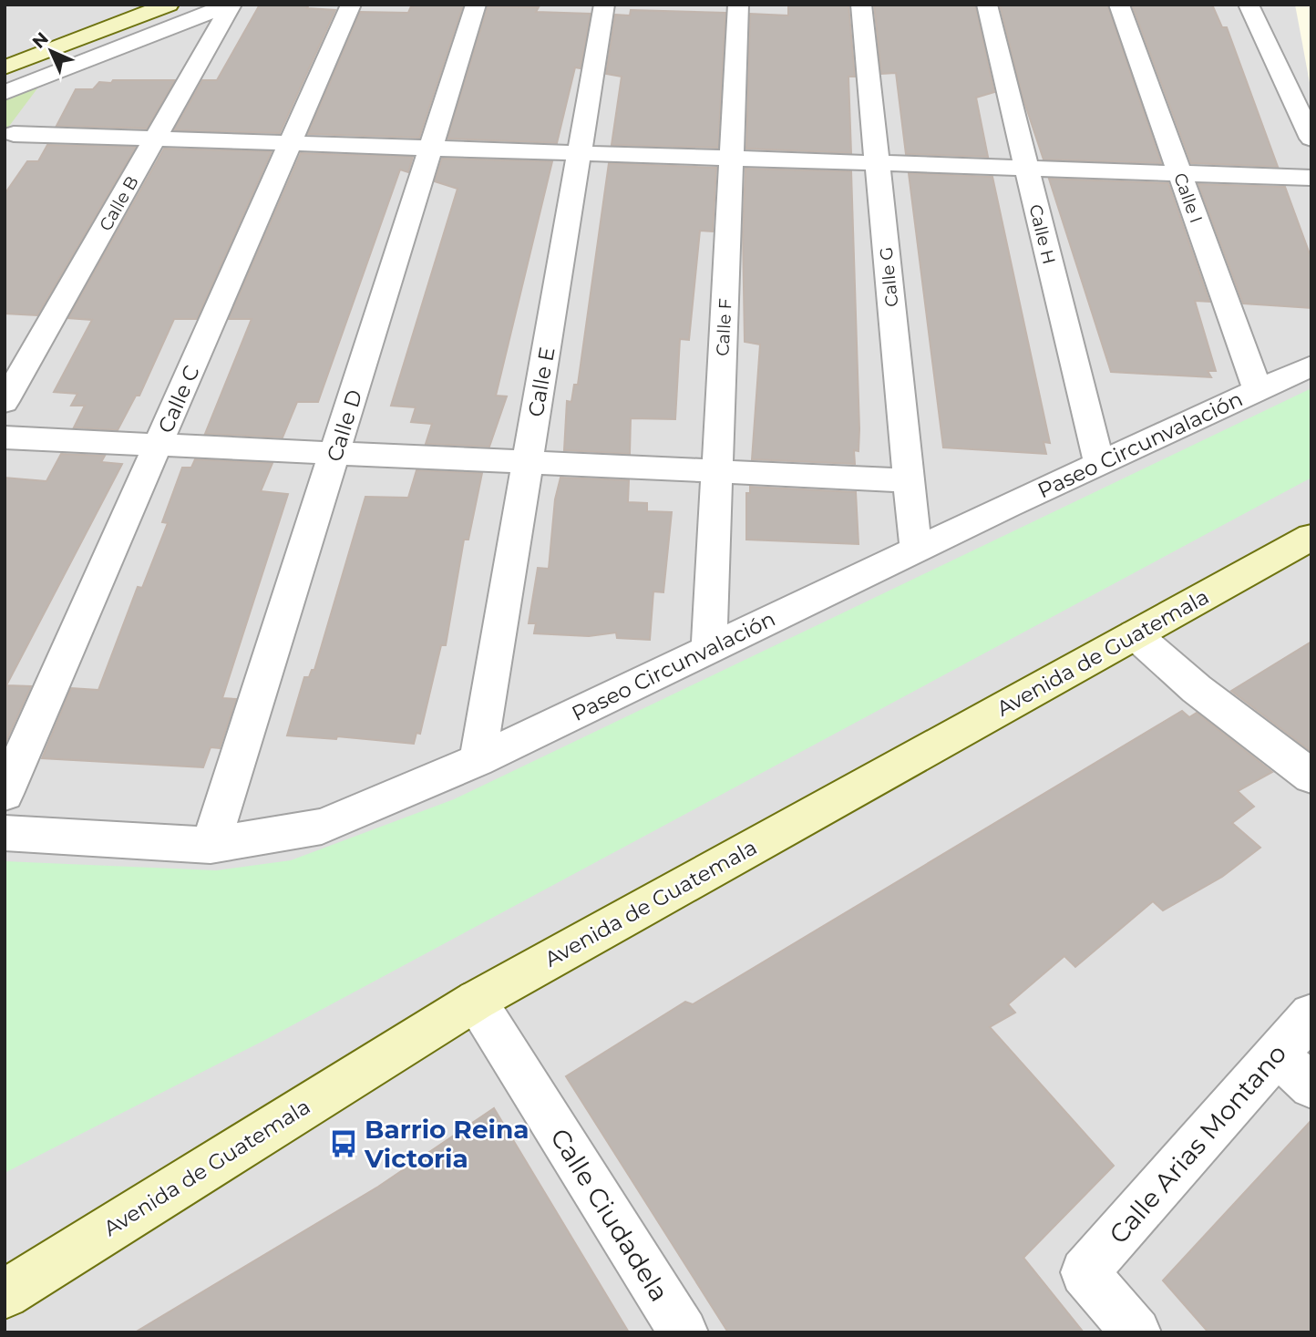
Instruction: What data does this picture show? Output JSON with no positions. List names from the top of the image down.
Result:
{
  "streets": {
    "street": [
      "Calle I",
      "Calle B",
      "Calle H",
      "Calle G",
      "Calle F",
      "Calle E",
      "Calle C",
      "Calle D",
      "Paseo Circunvalación",
      "Avenida de Guatemala",
      "Calle Arias Montano",
      "Calle Ciudadela"
    ]
  },
  "crossings": [
    ["Calle I", "Paseo Circunvalación"],
    ["Calle H", "Paseo Circunvalación"],
    ["Calle G", "Paseo Circunvalación"],
    ["Calle F", "Paseo Circunvalación"],
    ["Calle E", "Paseo Circunvalación"],
    ["Calle D", "Paseo Circunvalación"],
    ["Avenida de Guatemala", "Calle Ciudadela"]
  ],
  "places": {
    "bus stop": ["Barrio Reina Victoria"]
  },
  "north": "top left"
}
